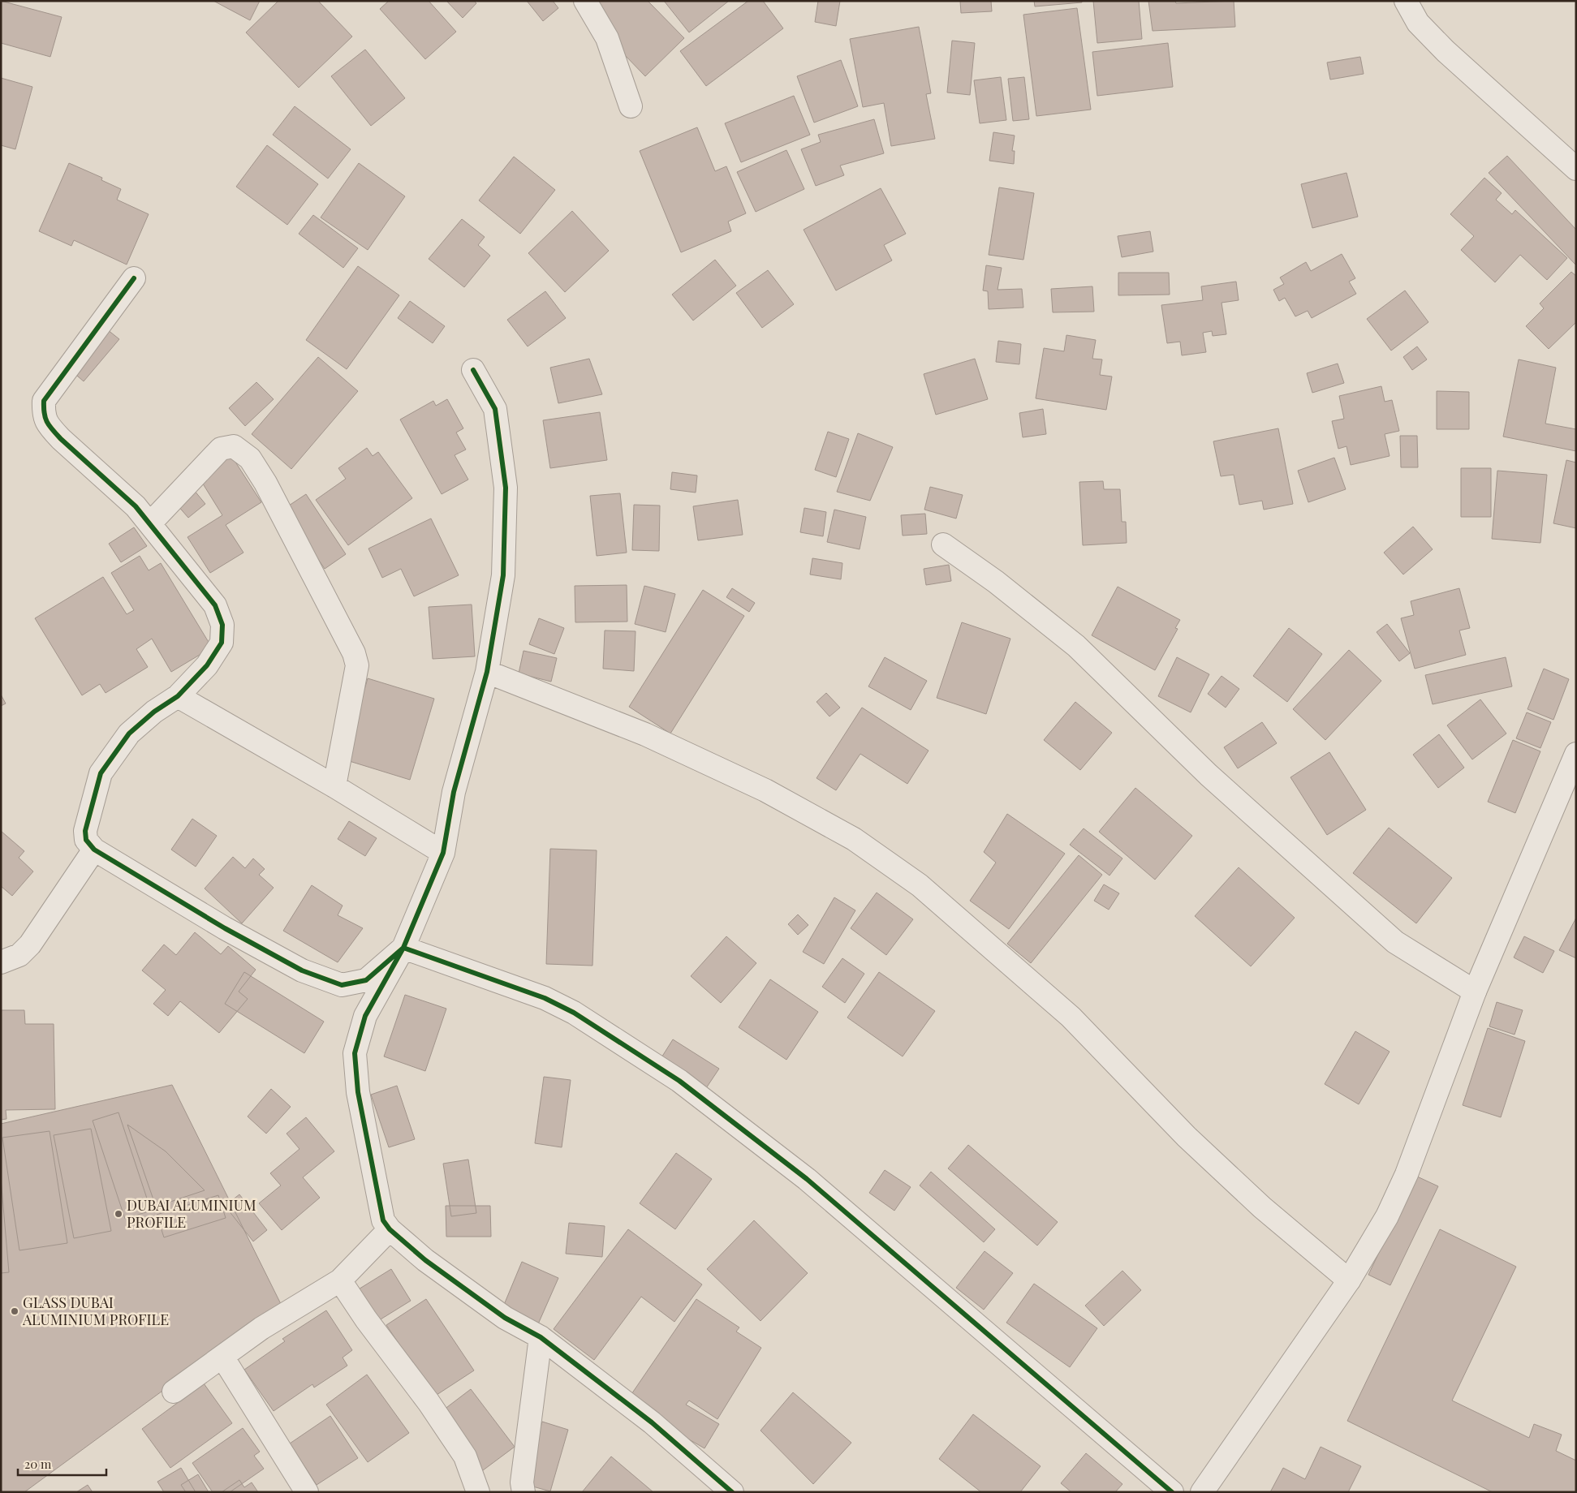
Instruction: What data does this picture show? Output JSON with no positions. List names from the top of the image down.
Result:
{
  "places": ["DUBAI ALUMINIUM PROFILE", "GLASS DUBAI ALUMINIUM PROFILE"],
  "scale_bar": "20 m"
}
